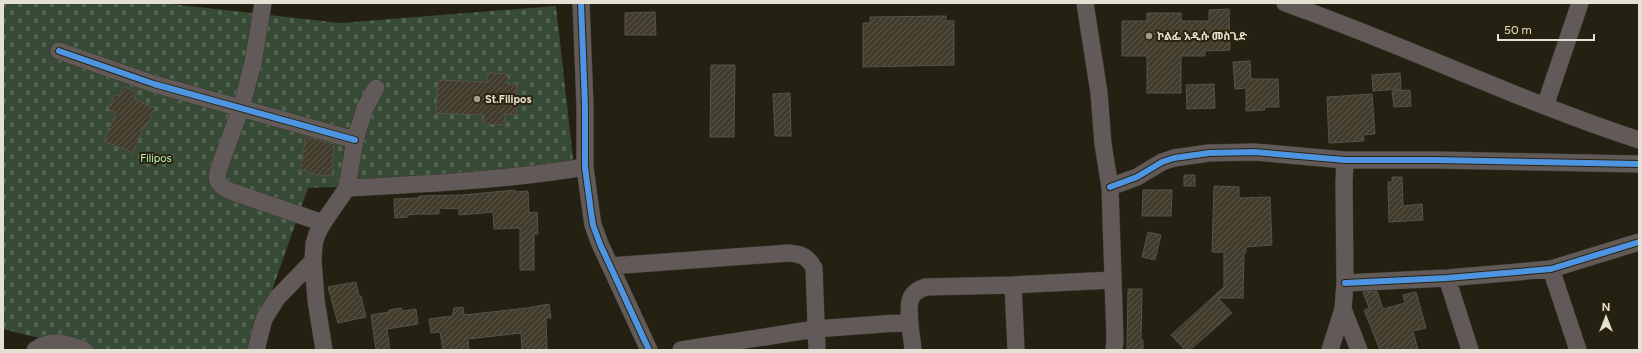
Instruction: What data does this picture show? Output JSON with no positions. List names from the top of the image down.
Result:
{
  "parks": ["Filipos"],
  "places": ["ኮልፌ አዲሱ መስጊድ", "St.Filipos"],
  "scale_bar": "50 m",
  "north": "top"
}
